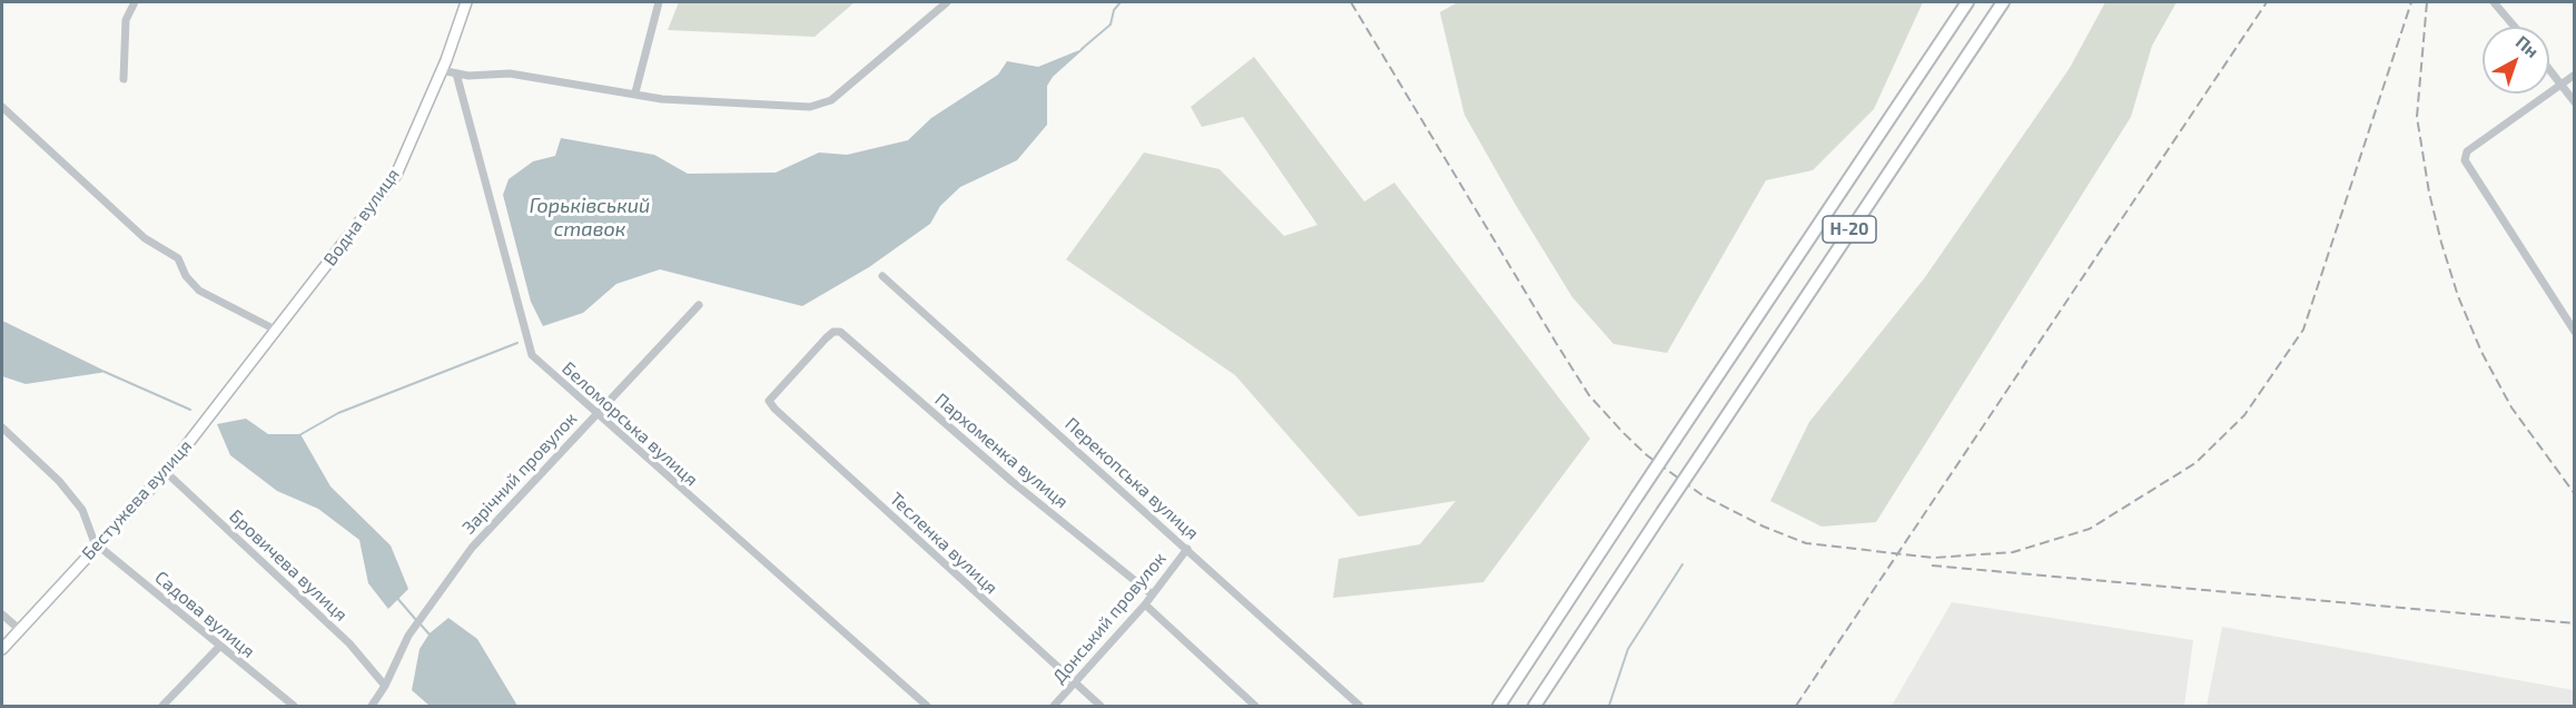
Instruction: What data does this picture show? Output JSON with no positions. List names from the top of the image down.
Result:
{
  "streets": {
    "main road": ["Н-20"],
    "street": [
      "Водна вулиця",
      "Беломорська вулиця",
      "Пархоменка вулиця",
      "Зарічний провулок",
      "Перекопська вулиця",
      "Бестужева вулиця",
      "Тесленка вулиця",
      "Бровичева вулиця",
      "Садова вулиця",
      "Донський провулок"
    ]
  },
  "crossings": [
    ["Водна вулиця", "Бестужева вулиця"],
    ["Беломорська вулиця", "Зарічний провулок"],
    ["Пархоменка вулиця", "Тесленка вулиця"],
    ["Пархоменка вулиця", "Донський провулок"],
    ["Зарічний провулок", "Бровичева вулиця"],
    ["Перекопська вулиця", "Донський провулок"],
    ["Бестужева вулиця", "Бровичева вулиця"],
    ["Бестужева вулиця", "Садова вулиця"],
    ["Тесленка вулиця", "Донський провулок"]
  ],
  "water": ["Горьківський ставок"],
  "north": "top right"
}
